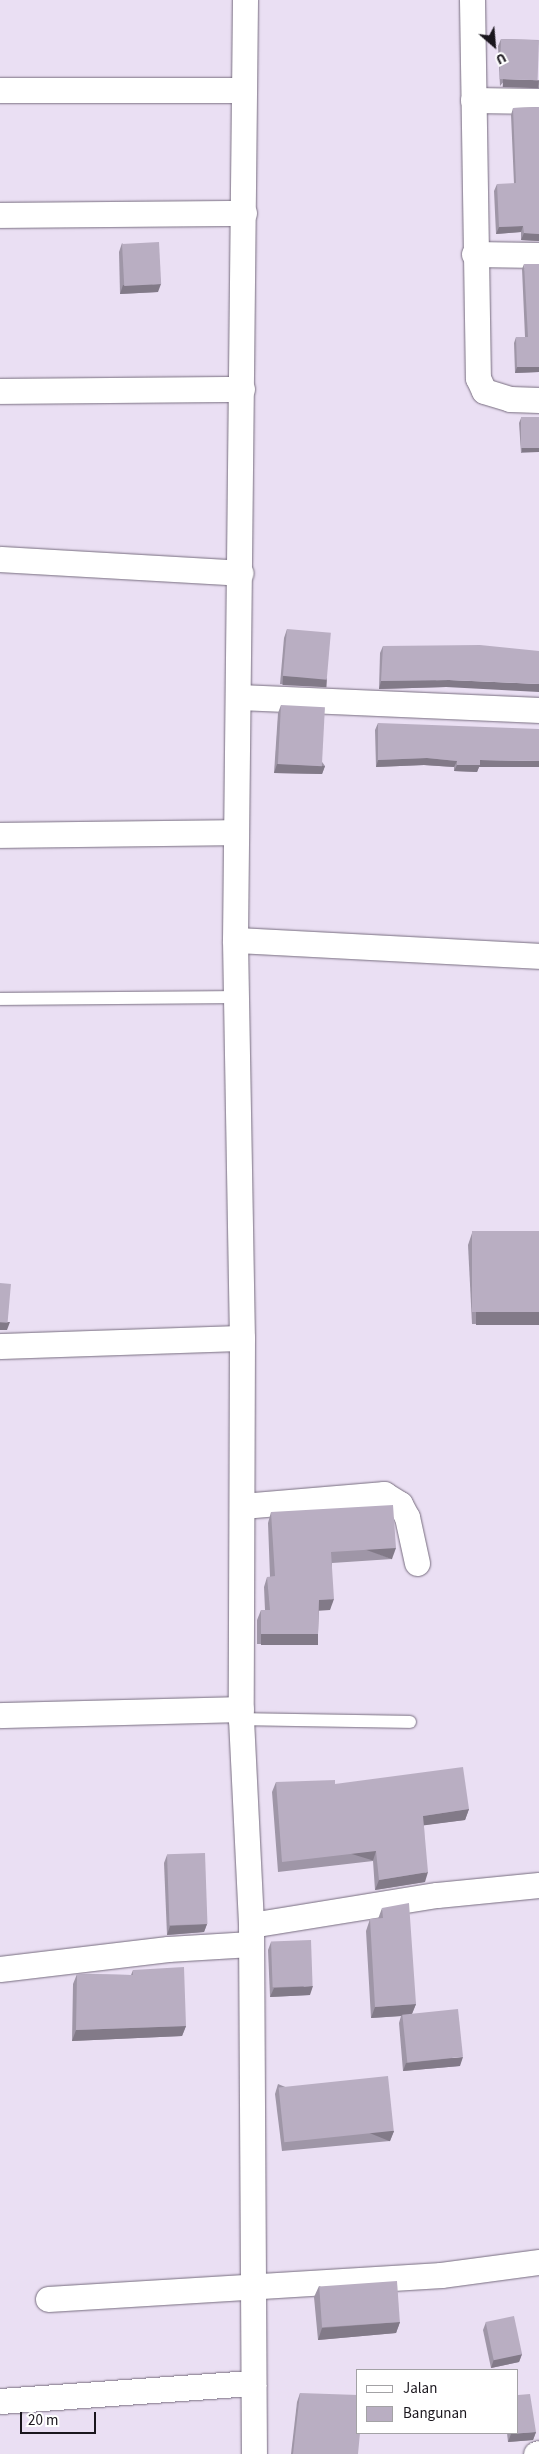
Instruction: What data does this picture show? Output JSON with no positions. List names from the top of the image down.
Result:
{
  "legend": ["Jalan", "Bangunan"],
  "scale_bar": "20 m",
  "north": "bottom right"
}
